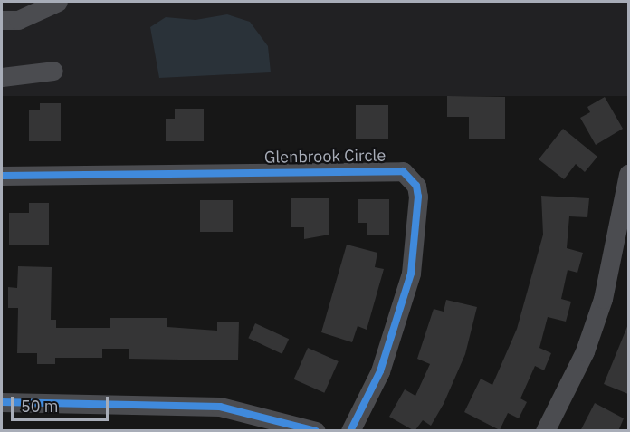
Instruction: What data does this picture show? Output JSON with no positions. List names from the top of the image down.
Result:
{
  "streets": {
    "street": ["Glenbrook Circle"]
  },
  "scale_bar": "50 m"
}
